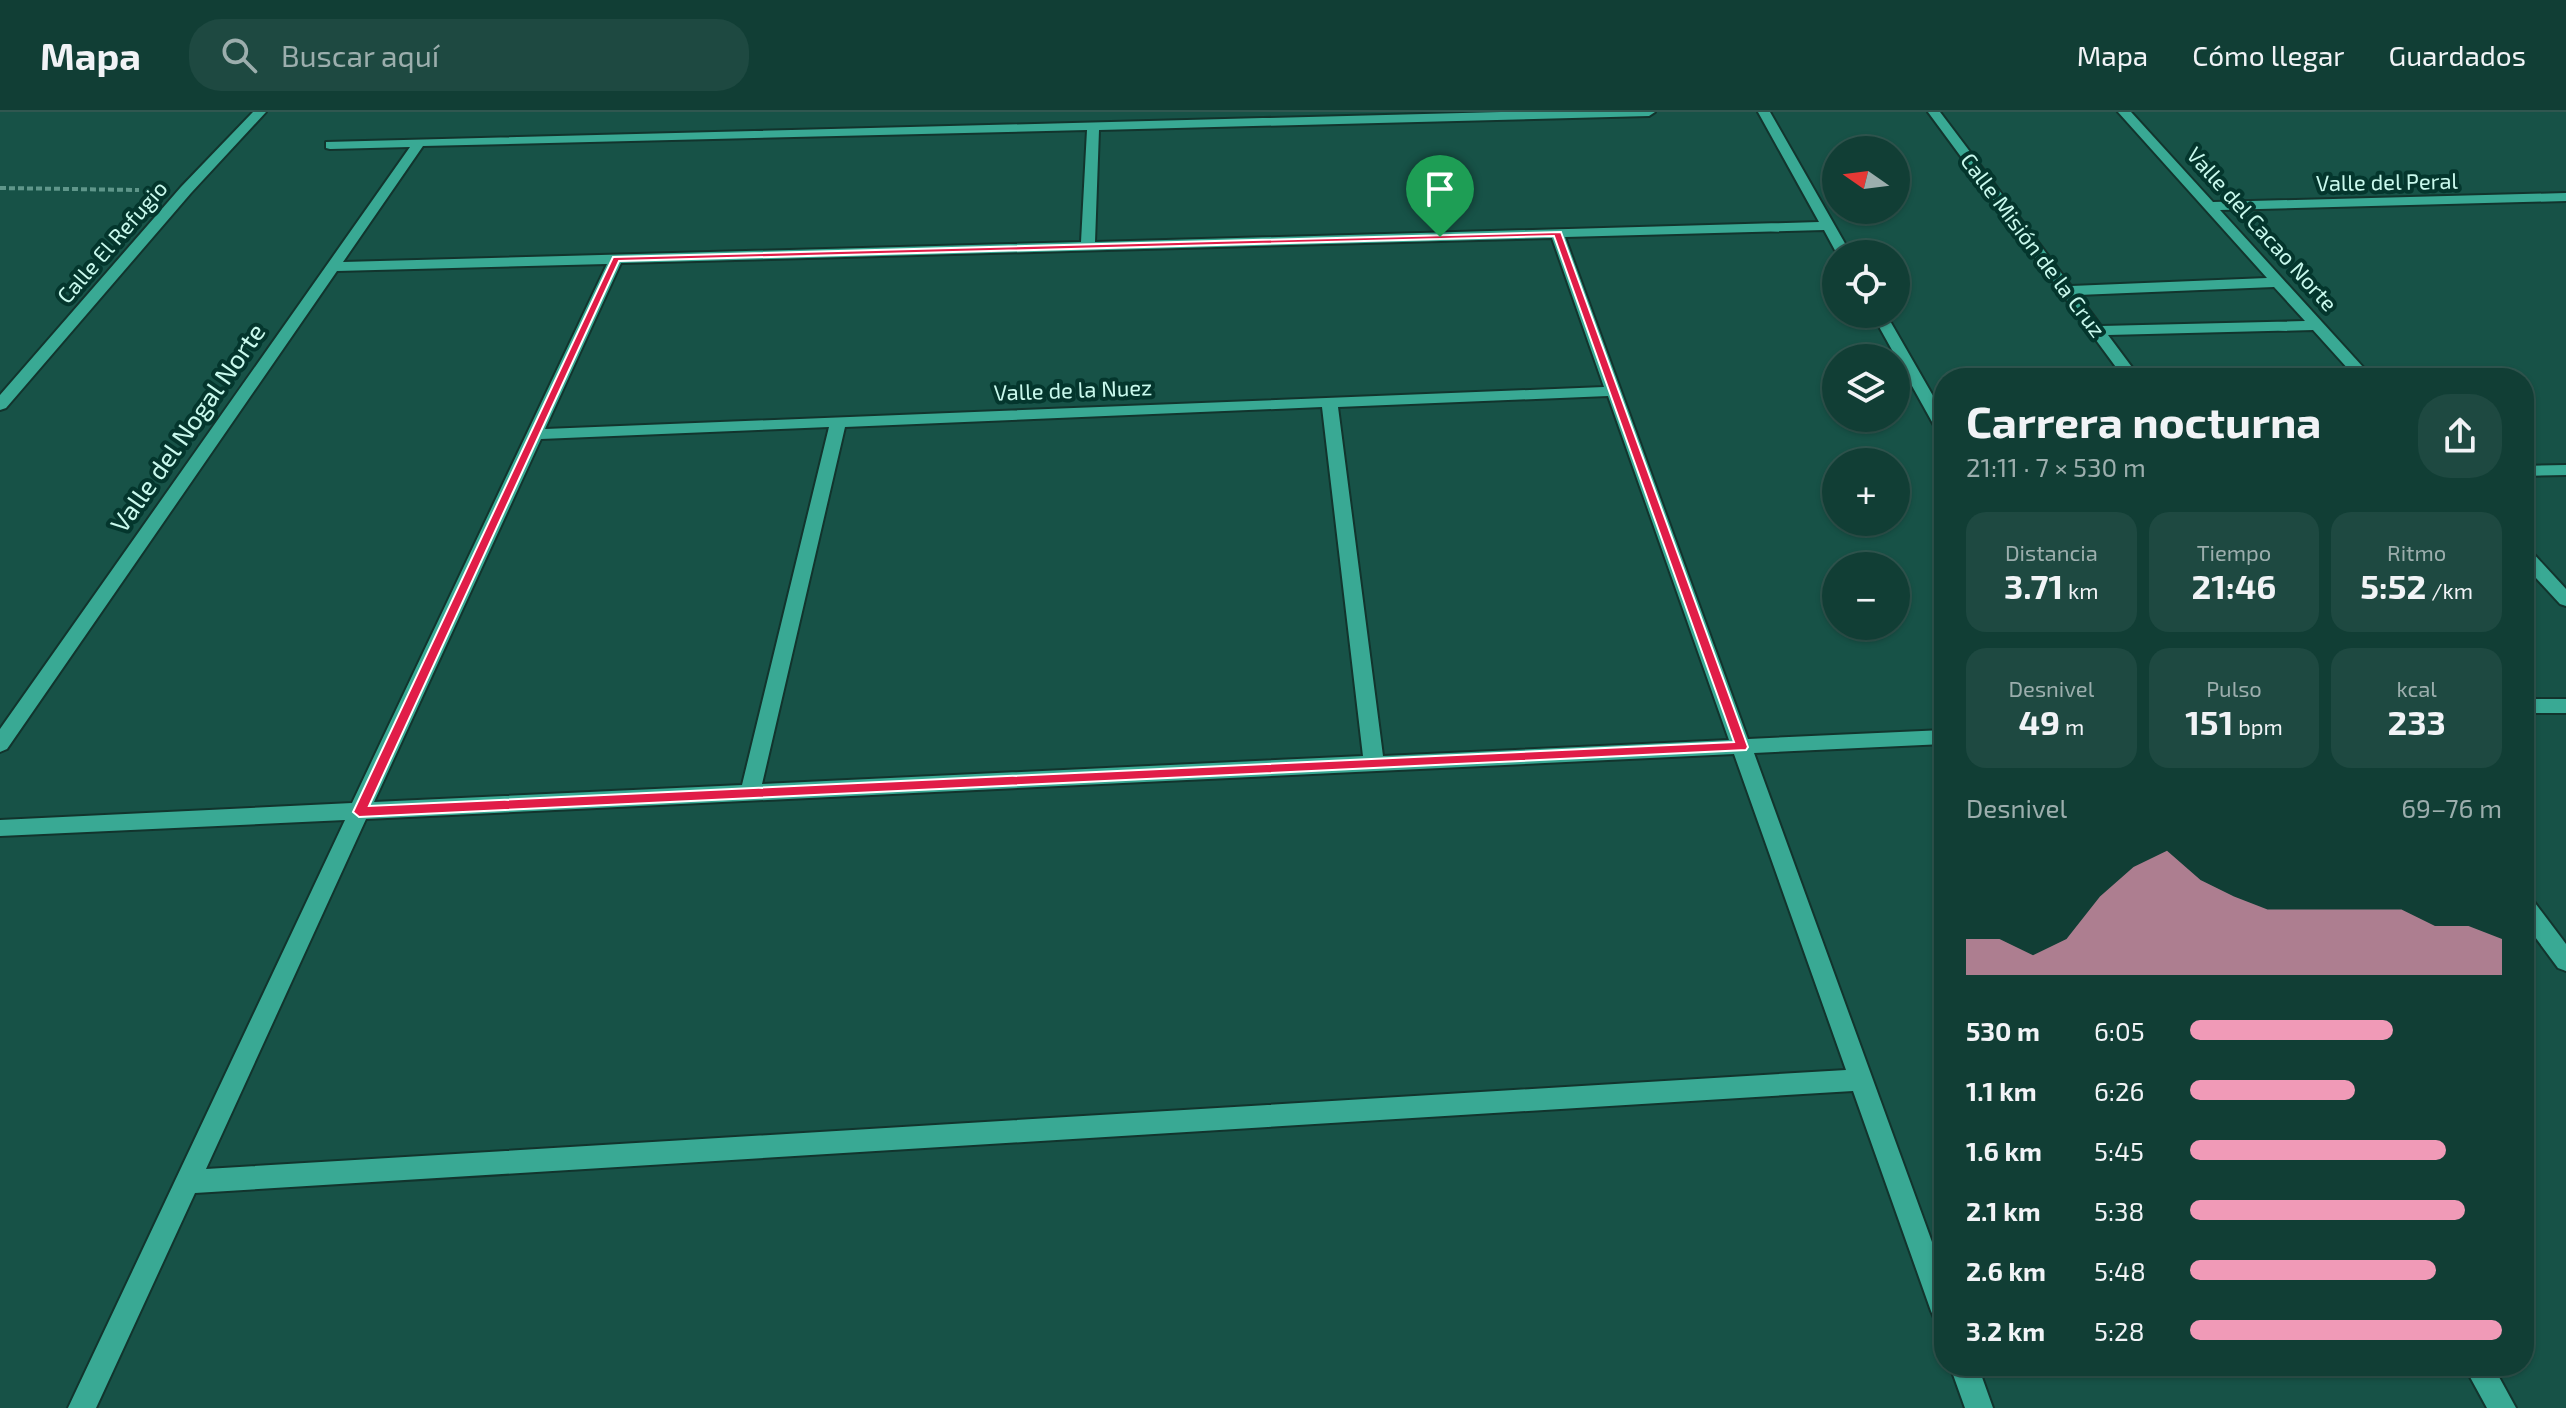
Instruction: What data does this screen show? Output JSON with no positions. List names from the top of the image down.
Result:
{
  "streets": {
    "street": [
      "Valle del Peral",
      "Valle del Cacao Norte",
      "Calle El Refugio",
      "Calle Misión de la Cruz",
      "Valle de la Nuez",
      "Valle del Nogal Norte"
    ]
  },
  "crossings": [
    ["Valle del Peral", "Valle del Cacao Norte"]
  ],
  "north": "left",
  "page": {
    "header": "Mapa",
    "search": "Buscar aquí",
    "nav": ["Mapa", "Cómo llegar", "Guardados"],
    "map_buttons": ["+", "−"],
    "heading": ["Carrera nocturna", "21:11 · 7 × 530 m"],
    "stats": [
      ["Distancia", "3.71 km"],
      ["Tiempo", "21:46"],
      ["Ritmo", "5:52 /km"],
      ["Desnivel", "49 m"],
      ["Pulso", "151 bpm"],
      ["kcal", "233"]
    ],
    "chart": ["Desnivel", "69–76 m"],
    "list": [
      {
        "name": "530 m",
        "note": "6:05"
      },
      {
        "name": "1.1 km",
        "note": "6:26"
      },
      {
        "name": "1.6 km",
        "note": "5:45"
      },
      {
        "name": "2.1 km",
        "note": "5:38"
      },
      {
        "name": "2.6 km",
        "note": "5:48"
      },
      {
        "name": "3.2 km",
        "note": "5:28"
      }
    ]
  }
}
